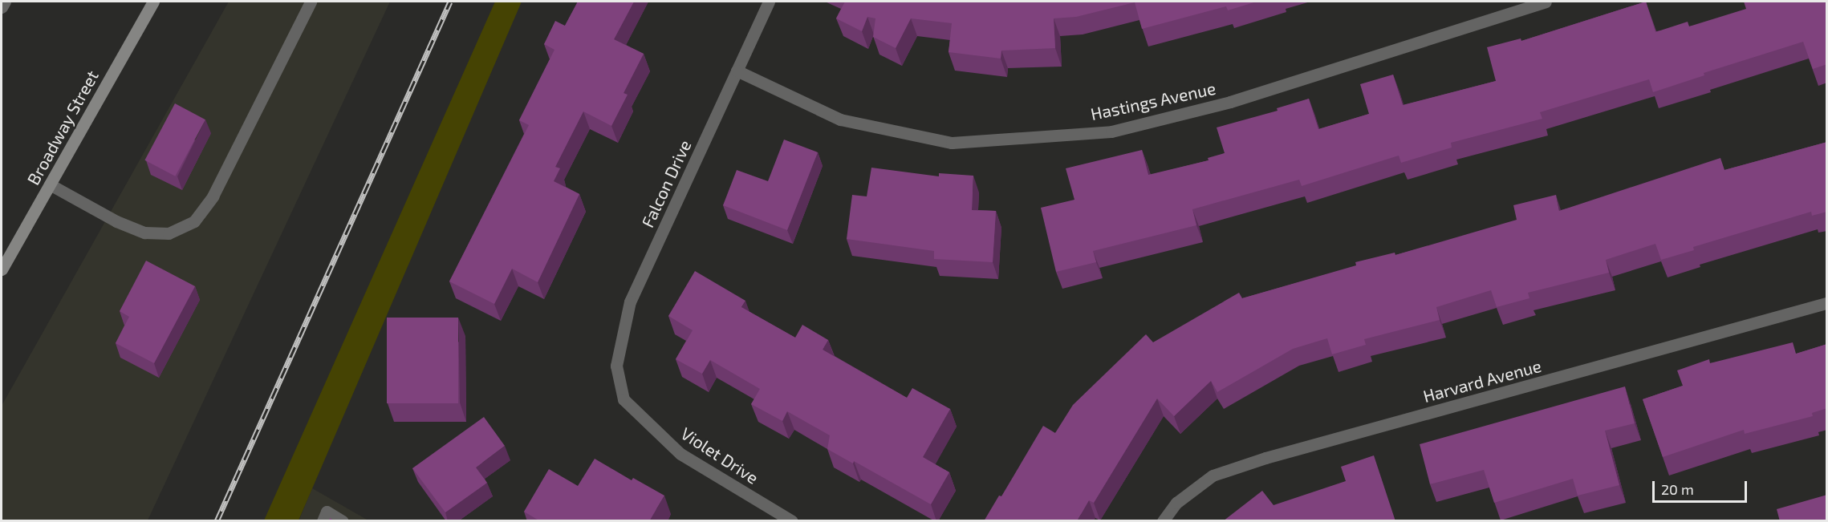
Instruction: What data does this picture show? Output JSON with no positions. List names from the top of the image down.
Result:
{
  "streets": {
    "main road": ["Broadway Street"],
    "street": [
      "Hastings Avenue",
      "Falcon Drive",
      "Harvard Avenue",
      "Violet Drive"
    ]
  },
  "crossings": [
    ["Hastings Avenue", "Falcon Drive"],
    ["Falcon Drive", "Violet Drive"]
  ],
  "scale_bar": "20 m"
}
